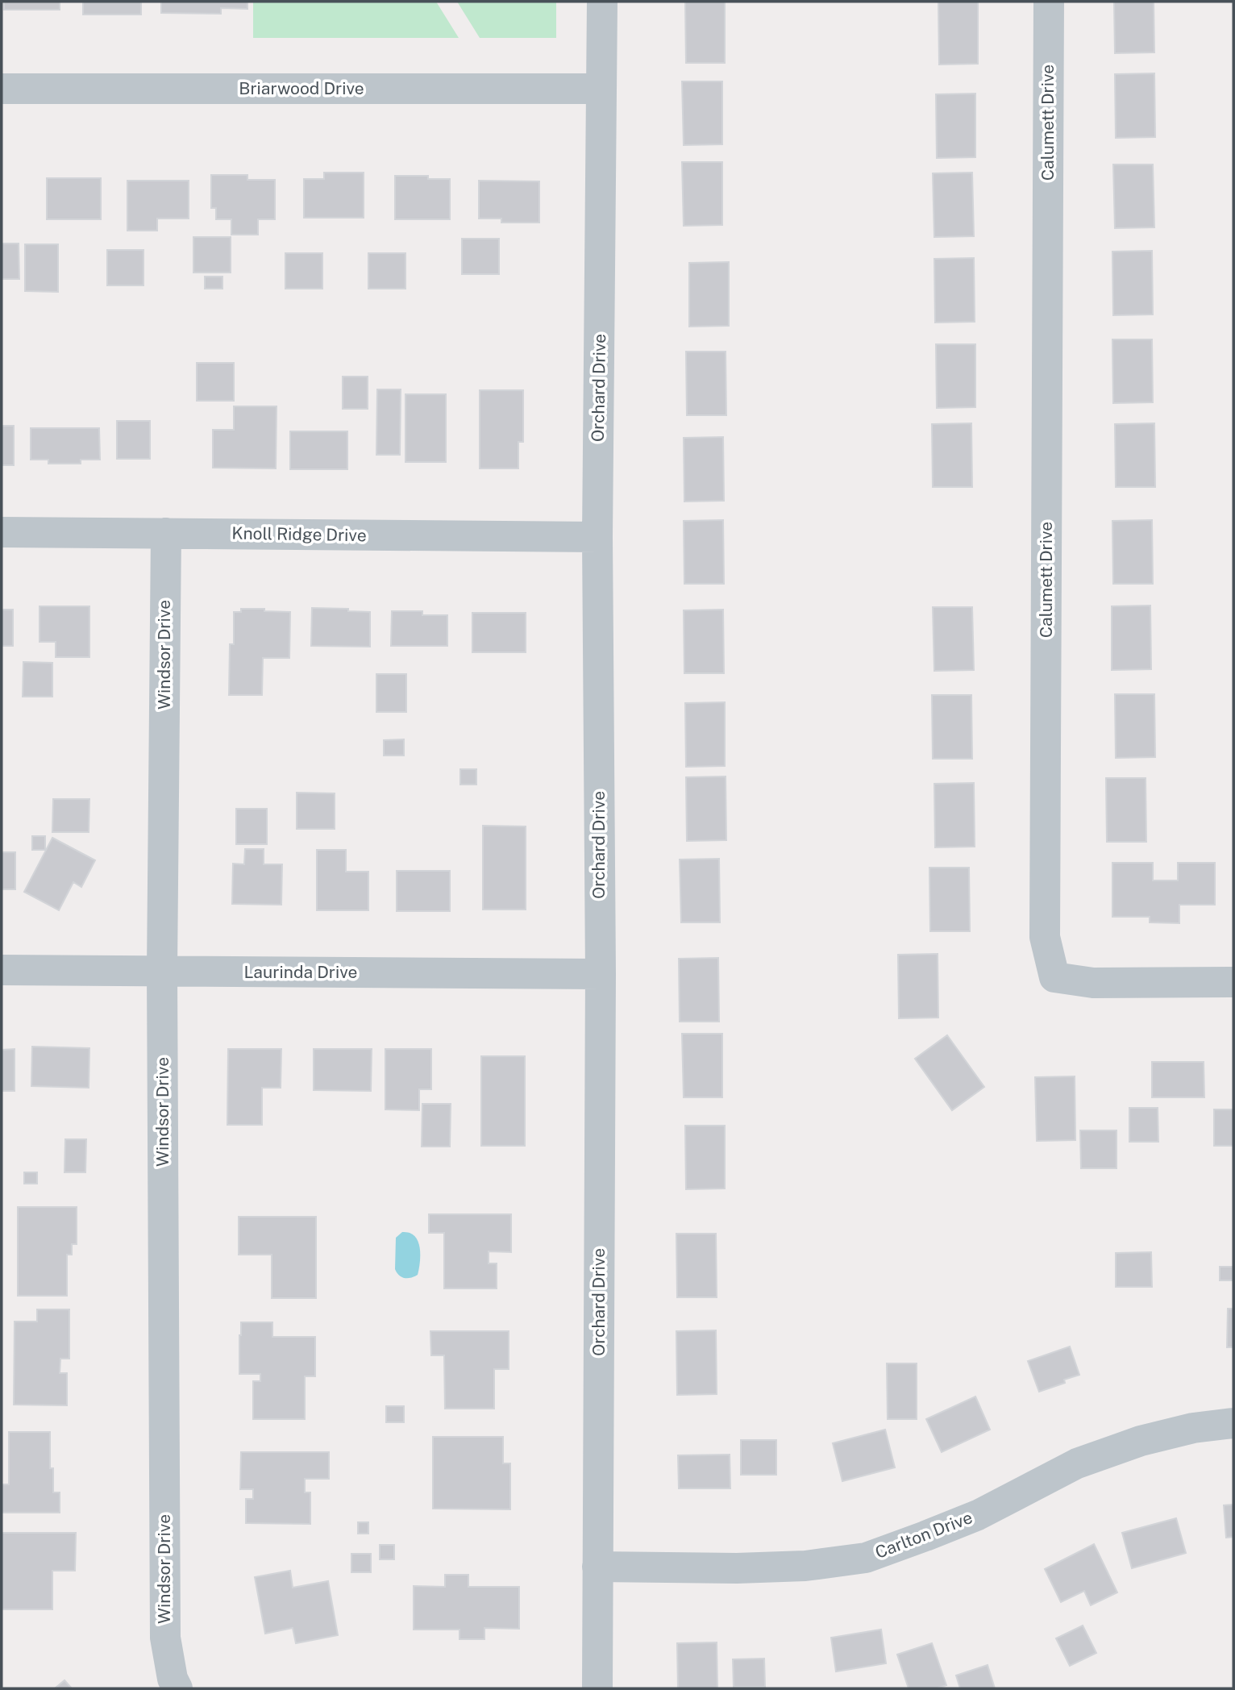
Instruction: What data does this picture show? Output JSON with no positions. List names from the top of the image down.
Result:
{
  "streets": {
    "street": [
      "Briarwood Drive",
      "Calumett Drive",
      "Orchard Drive",
      "Knoll Ridge Drive",
      "Windsor Drive",
      "Laurinda Drive",
      "Carlton Drive"
    ]
  },
  "crossings": [
    ["Briarwood Drive", "Orchard Drive"],
    ["Orchard Drive", "Knoll Ridge Drive"],
    ["Orchard Drive", "Laurinda Drive"],
    ["Orchard Drive", "Carlton Drive"],
    ["Knoll Ridge Drive", "Windsor Drive"],
    ["Windsor Drive", "Laurinda Drive"]
  ]
}
